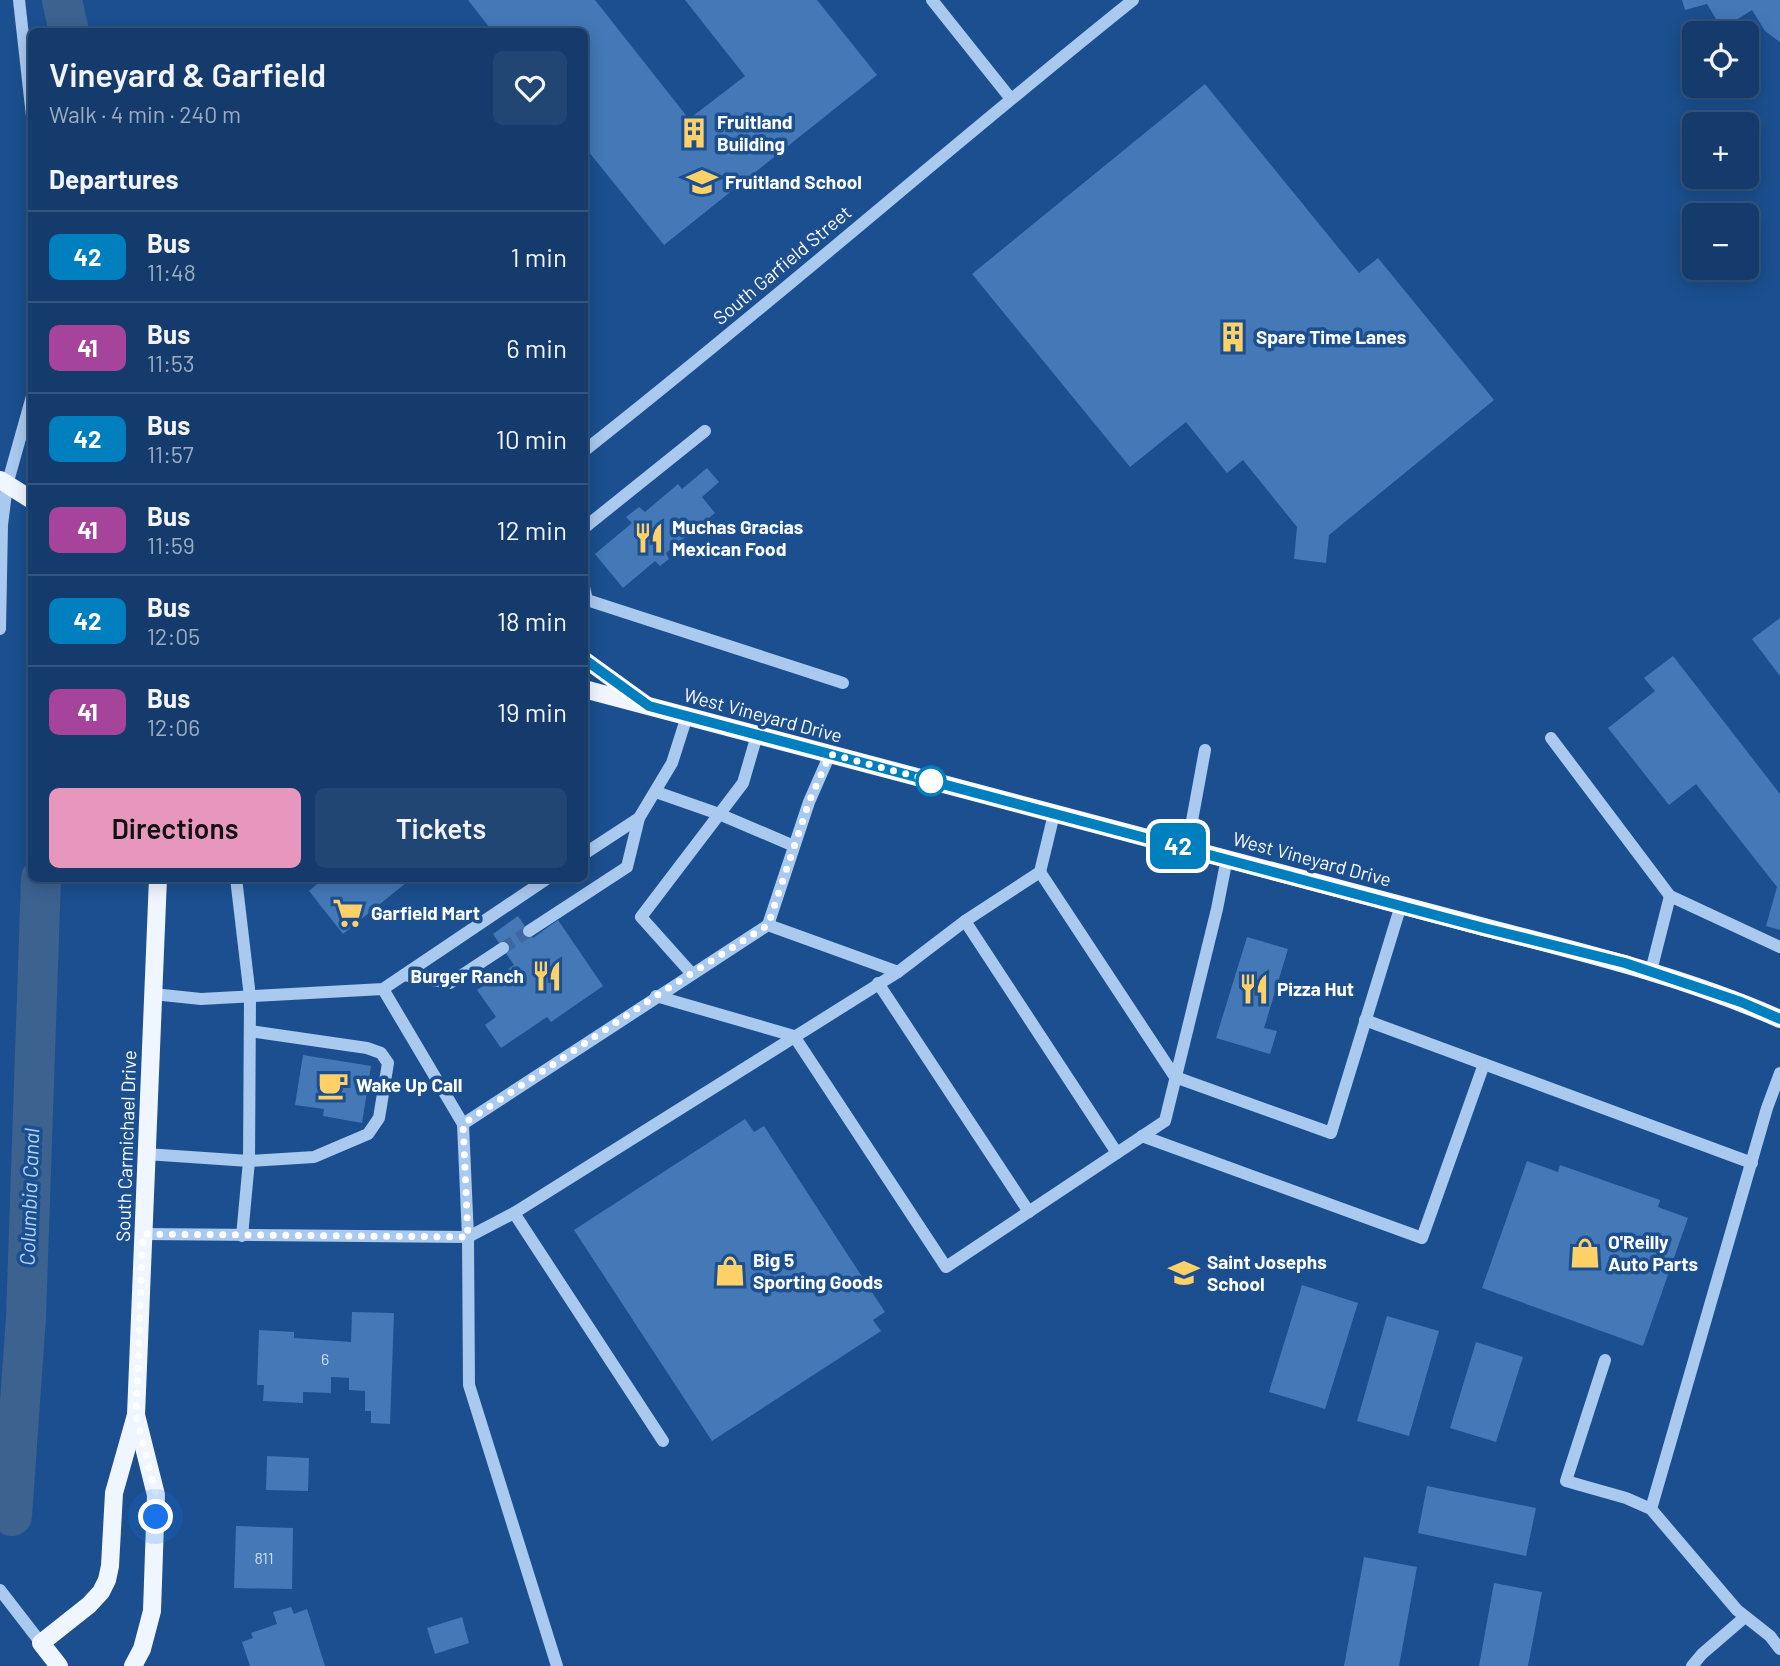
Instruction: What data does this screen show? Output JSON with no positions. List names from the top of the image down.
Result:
{
  "streets": {
    "main road": ["West Vineyard Drive", "South Carmichael Drive"],
    "street": ["South Garfield Street"]
  },
  "water": ["Columbia Canal"],
  "places": {
    "building": ["Fruitland Building", "Spare Time Lanes"],
    "school or university": ["Fruitland School", "Saint Josephs School"],
    "restaurant": ["Muchas Gracias Mexican Food", "Burger Ranch", "Pizza Hut"],
    "supermarket": ["Garfield Mart"],
    "cafe": ["Wake Up Call"],
    "shop": ["O'Reilly Auto Parts", "Big 5 Sporting Goods"]
  },
  "lines": ["bus line 42"],
  "house_numbers": ["6", "811"],
  "page": {
    "on_map": "42",
    "map_buttons": ["+", "−"],
    "heading": [
      ["Vineyard & Garfield", "Walk · 4 min · 240 m"],
      "Departures"
    ],
    "list": [
      {
        "mark": "42",
        "name": "Bus",
        "note": "11:48",
        "value": "1 min"
      },
      {
        "mark": "41",
        "name": "Bus",
        "note": "11:53",
        "value": "6 min"
      },
      {
        "mark": "42",
        "name": "Bus",
        "note": "11:57",
        "value": "10 min"
      },
      {
        "mark": "41",
        "name": "Bus",
        "note": "11:59",
        "value": "12 min"
      },
      {
        "mark": "42",
        "name": "Bus",
        "note": "12:05",
        "value": "18 min"
      },
      {
        "mark": "41",
        "name": "Bus",
        "note": "12:06",
        "value": "19 min"
      }
    ],
    "buttons": ["Directions", "Tickets"]
  }
}
